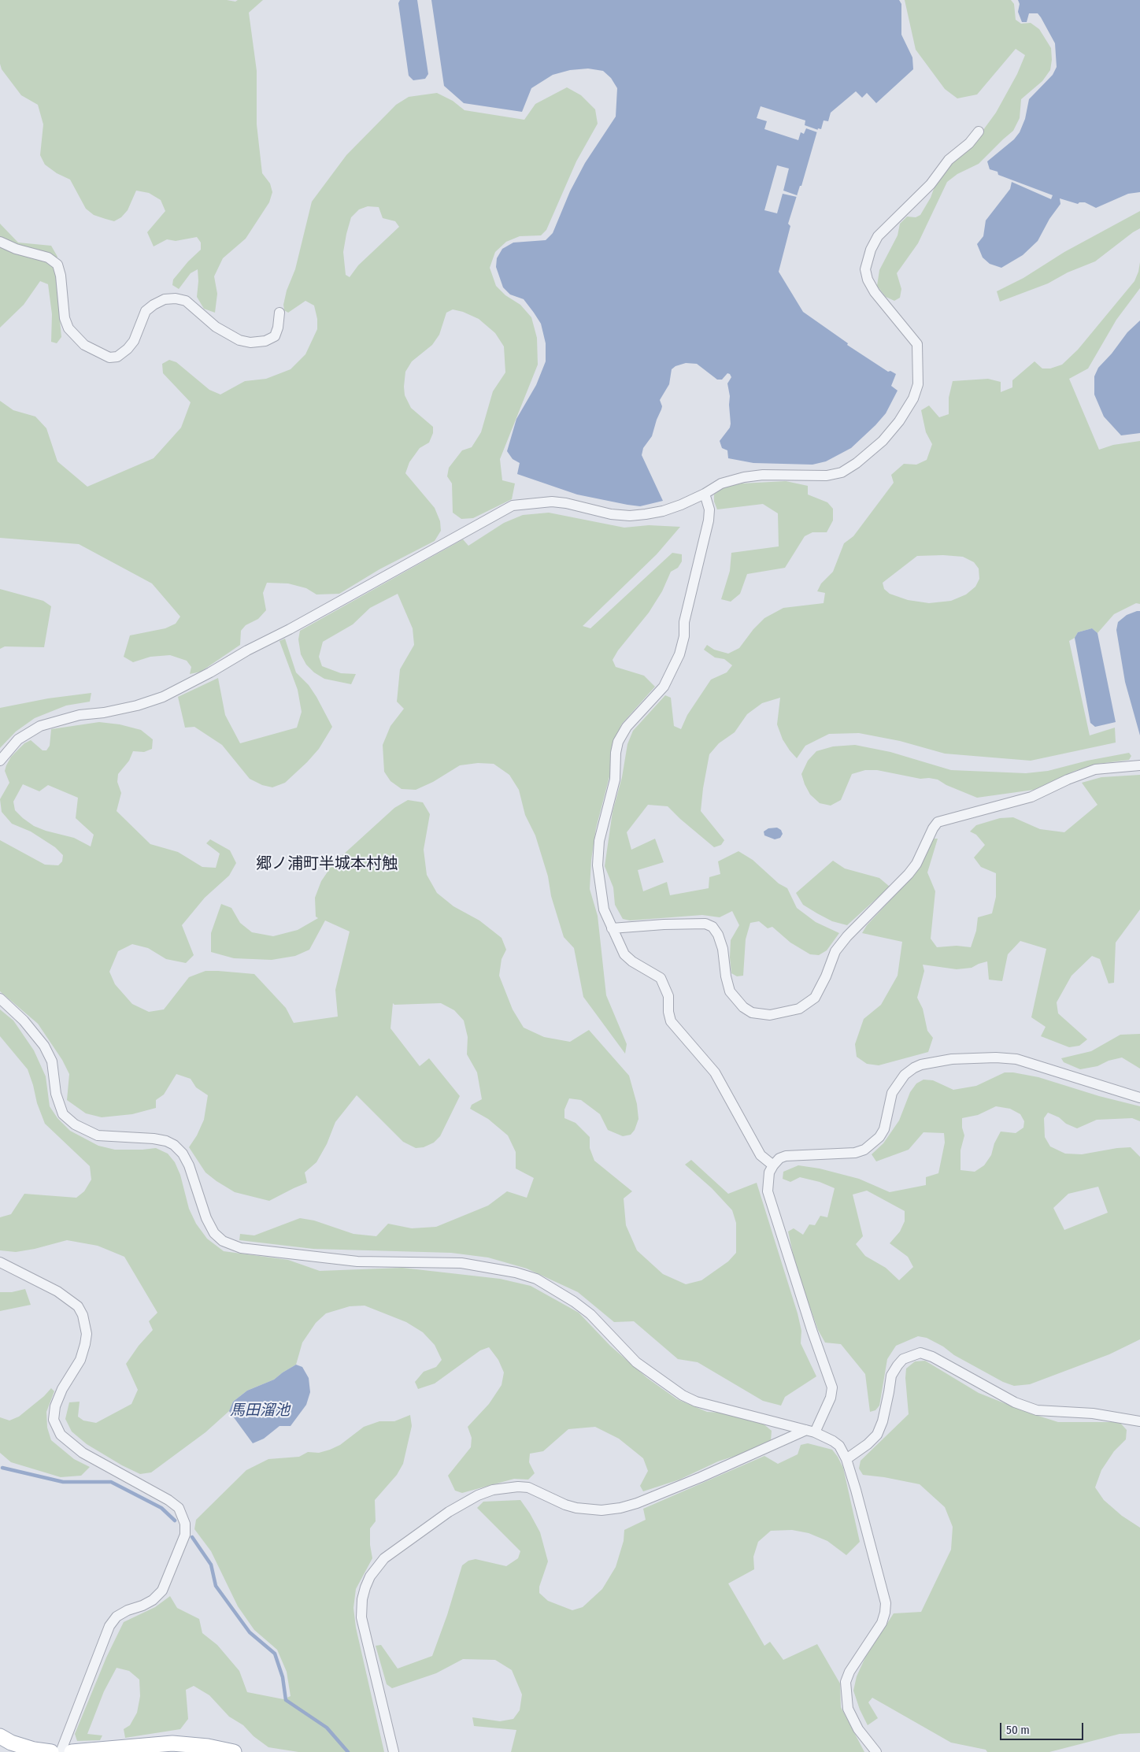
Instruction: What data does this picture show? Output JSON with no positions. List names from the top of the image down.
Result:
{
  "districts": ["郷ノ浦町半城本村触"],
  "water": ["馬田溜池"],
  "scale_bar": "50 m"
}
